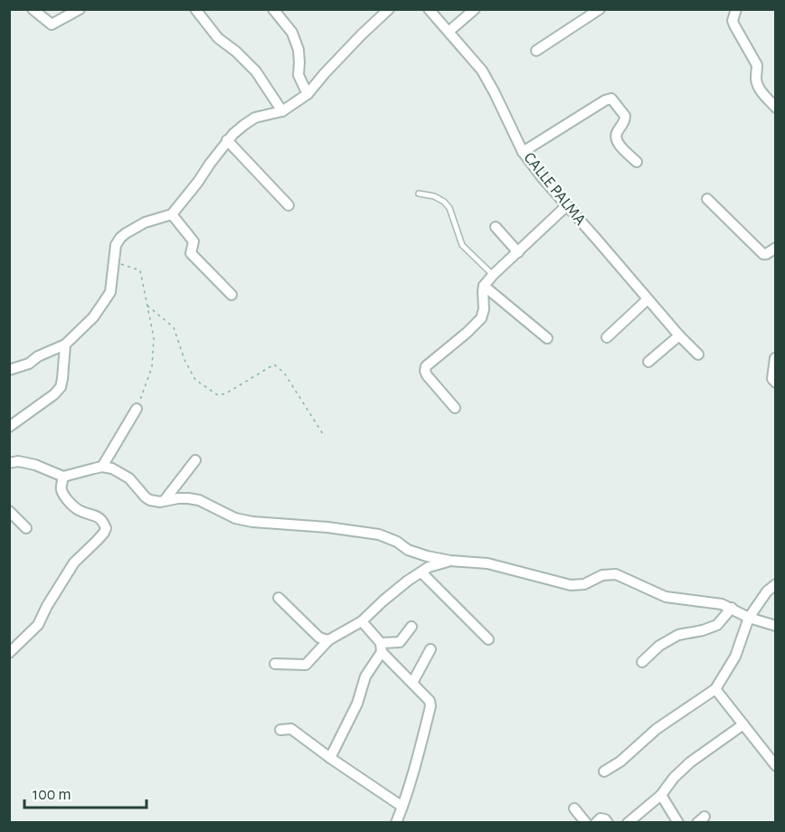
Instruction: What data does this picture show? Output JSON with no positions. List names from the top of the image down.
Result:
{
  "streets": {
    "street": ["CALLE PALMA"]
  },
  "scale_bar": "100 m"
}
